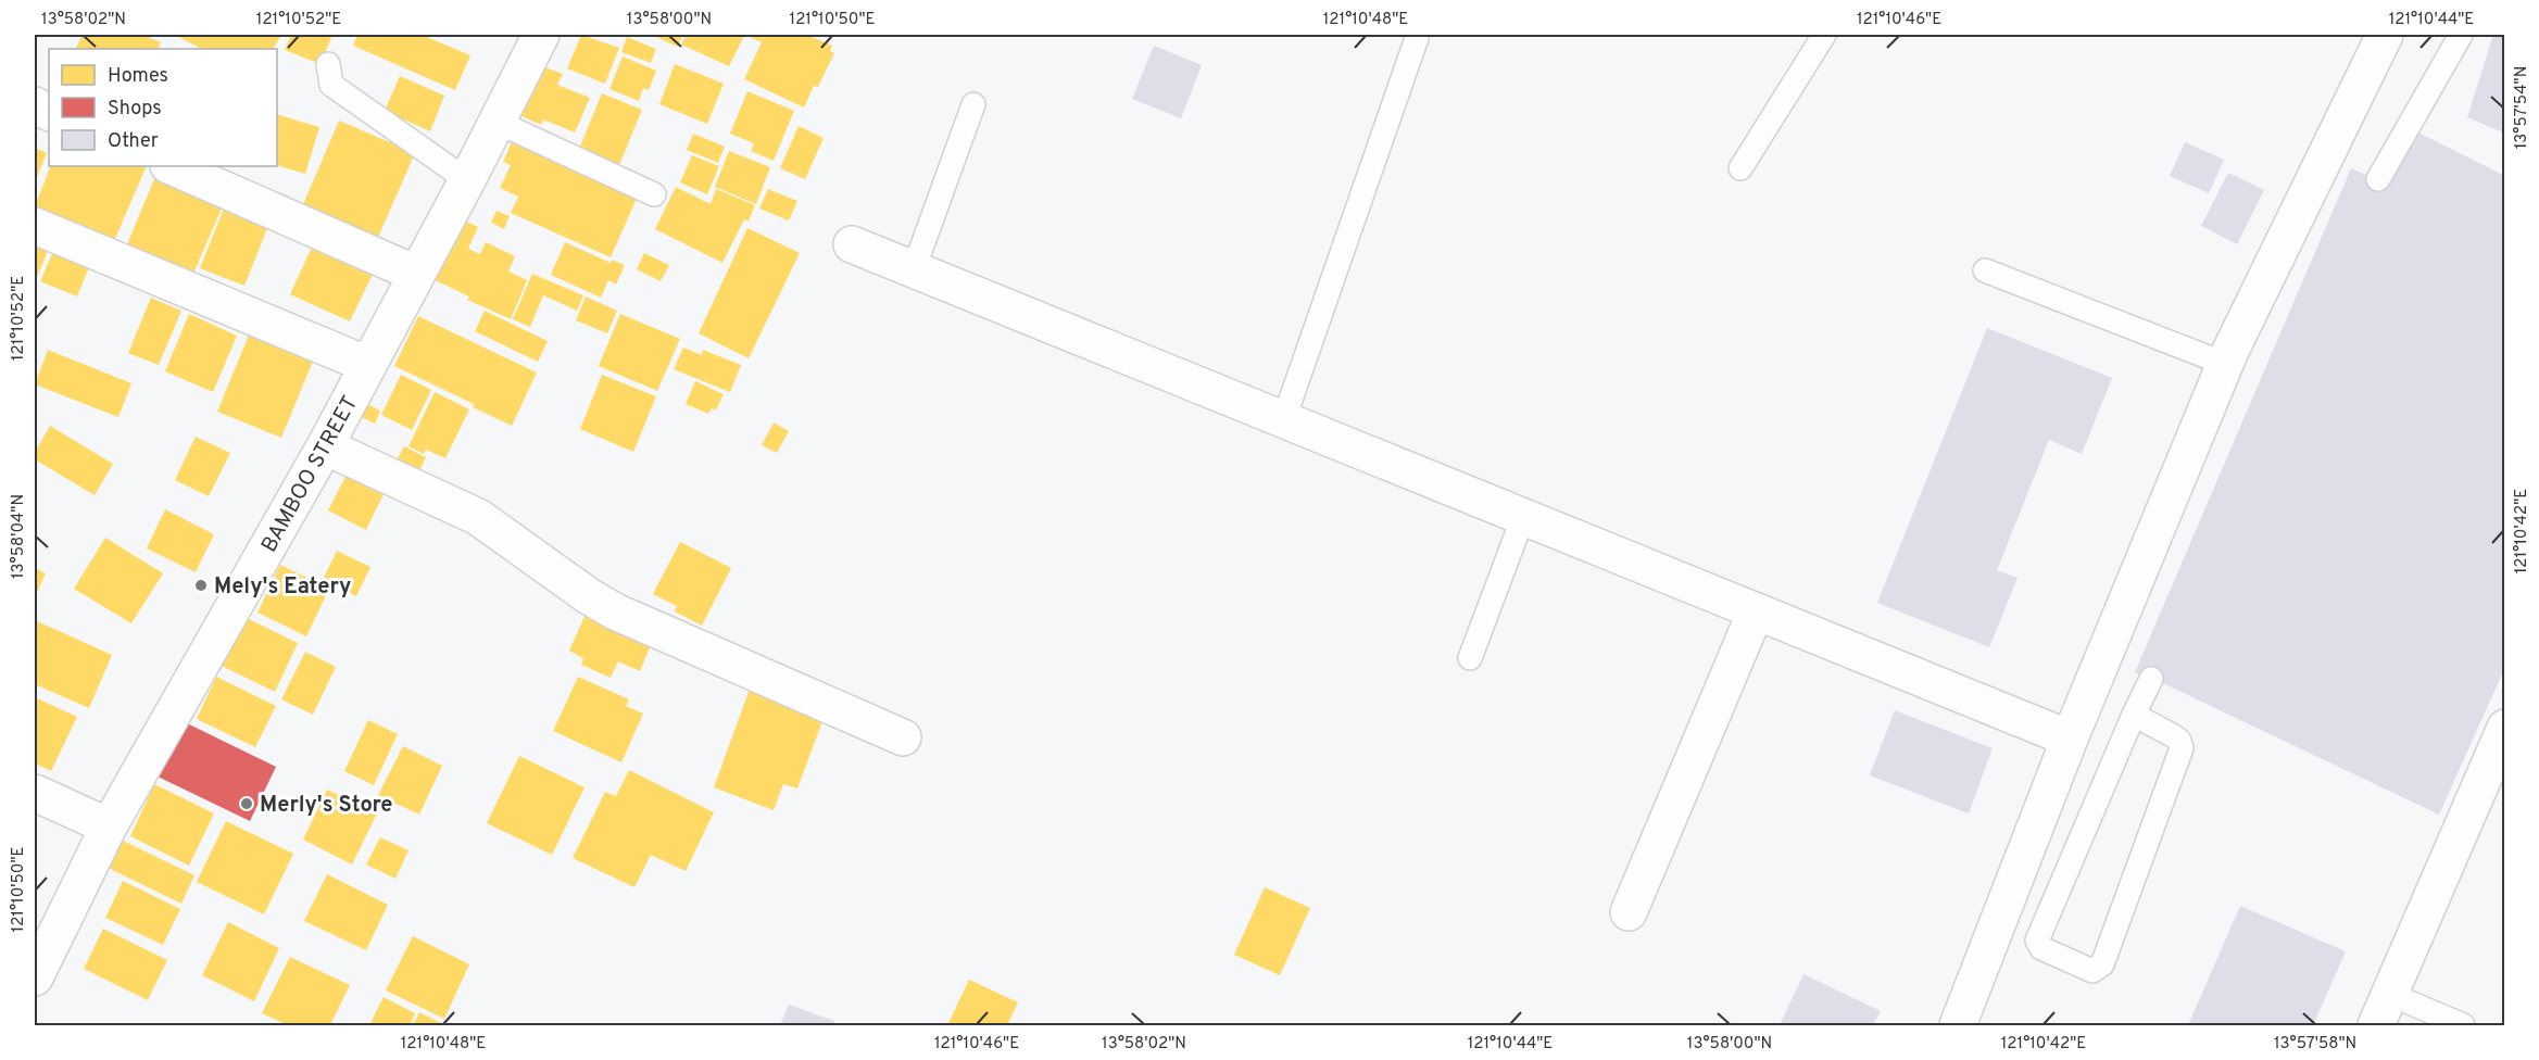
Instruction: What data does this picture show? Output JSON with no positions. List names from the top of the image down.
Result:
{
  "streets": {
    "street": ["BAMBOO STREET"]
  },
  "places": ["Mely's Eatery", "Merly's Store"],
  "legend": ["Homes", "Shops", "Other"],
  "coordinates": [
    "13°58'02\"N",
    "121°10'52\"E",
    "13°58'00\"N",
    "121°10'50\"E",
    "121°10'48\"E",
    "121°10'46\"E",
    "121°10'44\"E",
    "13°57'54\"N",
    "121°10'42\"E",
    "13°58'04\"N",
    "13°57'58\"N"
  ]
}
